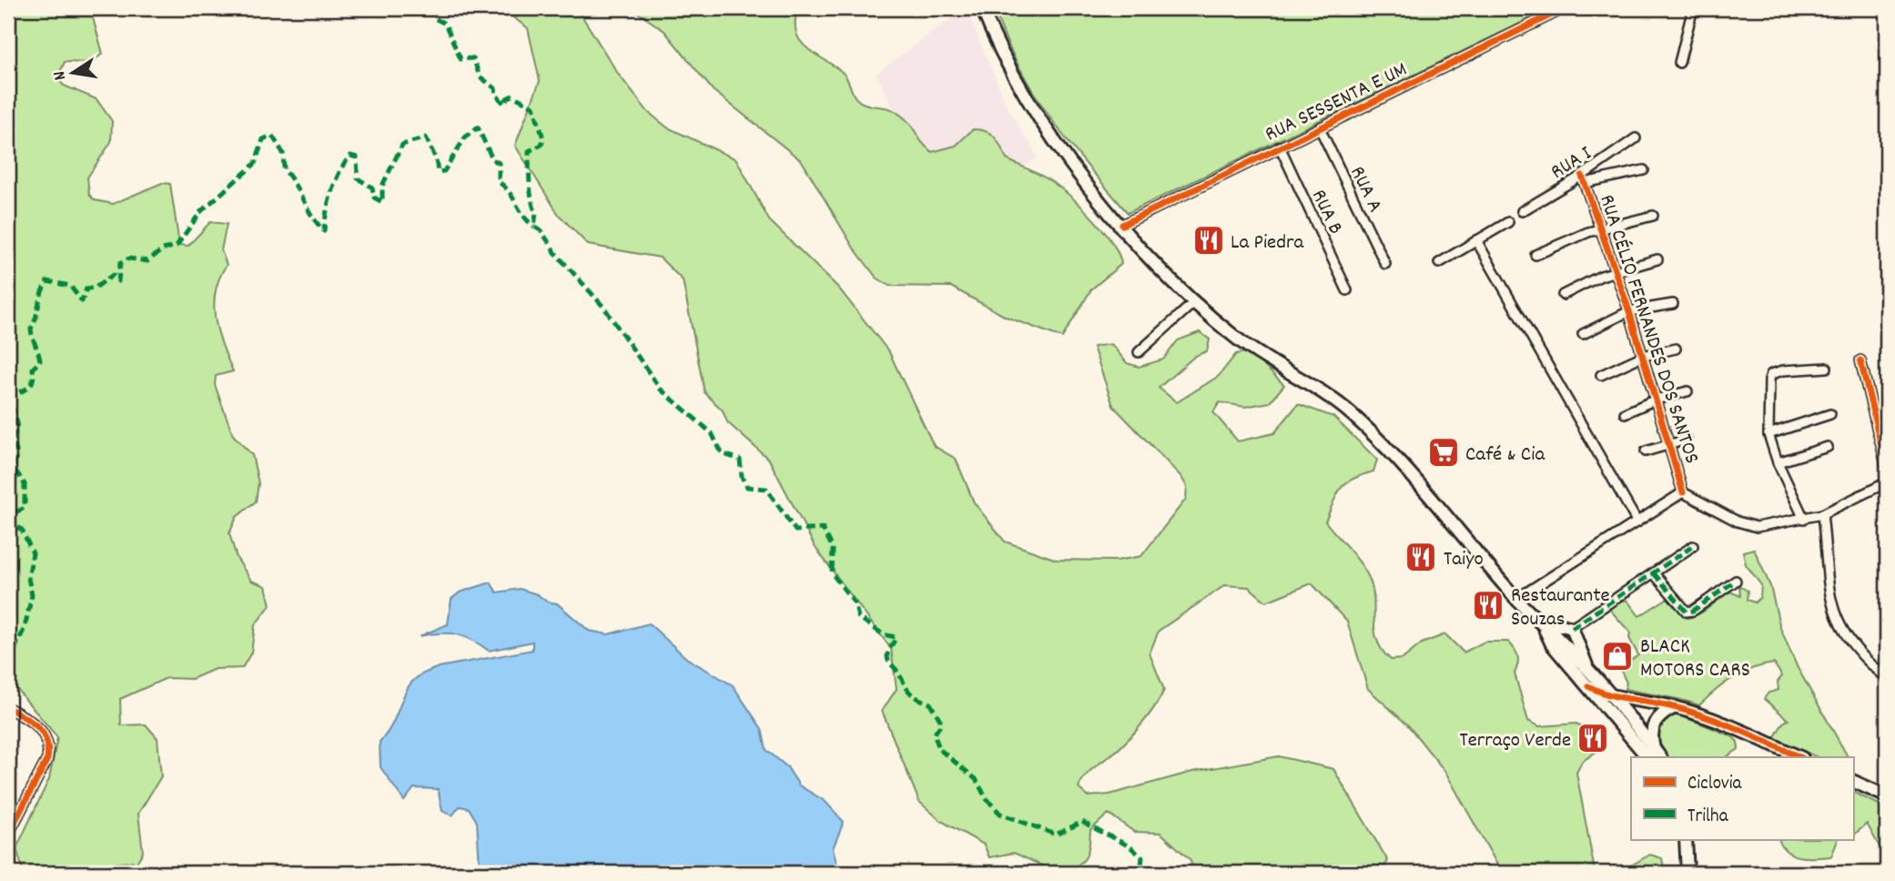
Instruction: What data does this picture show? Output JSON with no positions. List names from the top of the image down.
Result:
{
  "streets": {
    "street": [
      "RUA SESSENTA E UM",
      "RUA I",
      "RUA A",
      "RUA B",
      "RUA CÉLIO FERNANDES DOS SANTOS"
    ]
  },
  "crossings": [
    ["RUA SESSENTA E UM", "RUA A"],
    ["RUA SESSENTA E UM", "RUA B"],
    ["RUA I", "RUA CÉLIO FERNANDES DOS SANTOS"]
  ],
  "places": {
    "restaurant": [
      "La Piedra",
      "Taiyo",
      "Restaurante Souzas",
      "Terraço Verde"
    ],
    "supermarket": ["Café & Cia"],
    "shop": ["BLACK MOTORS CARS"]
  },
  "legend": ["Ciclovia", "Trilha"],
  "north": "left"
}
